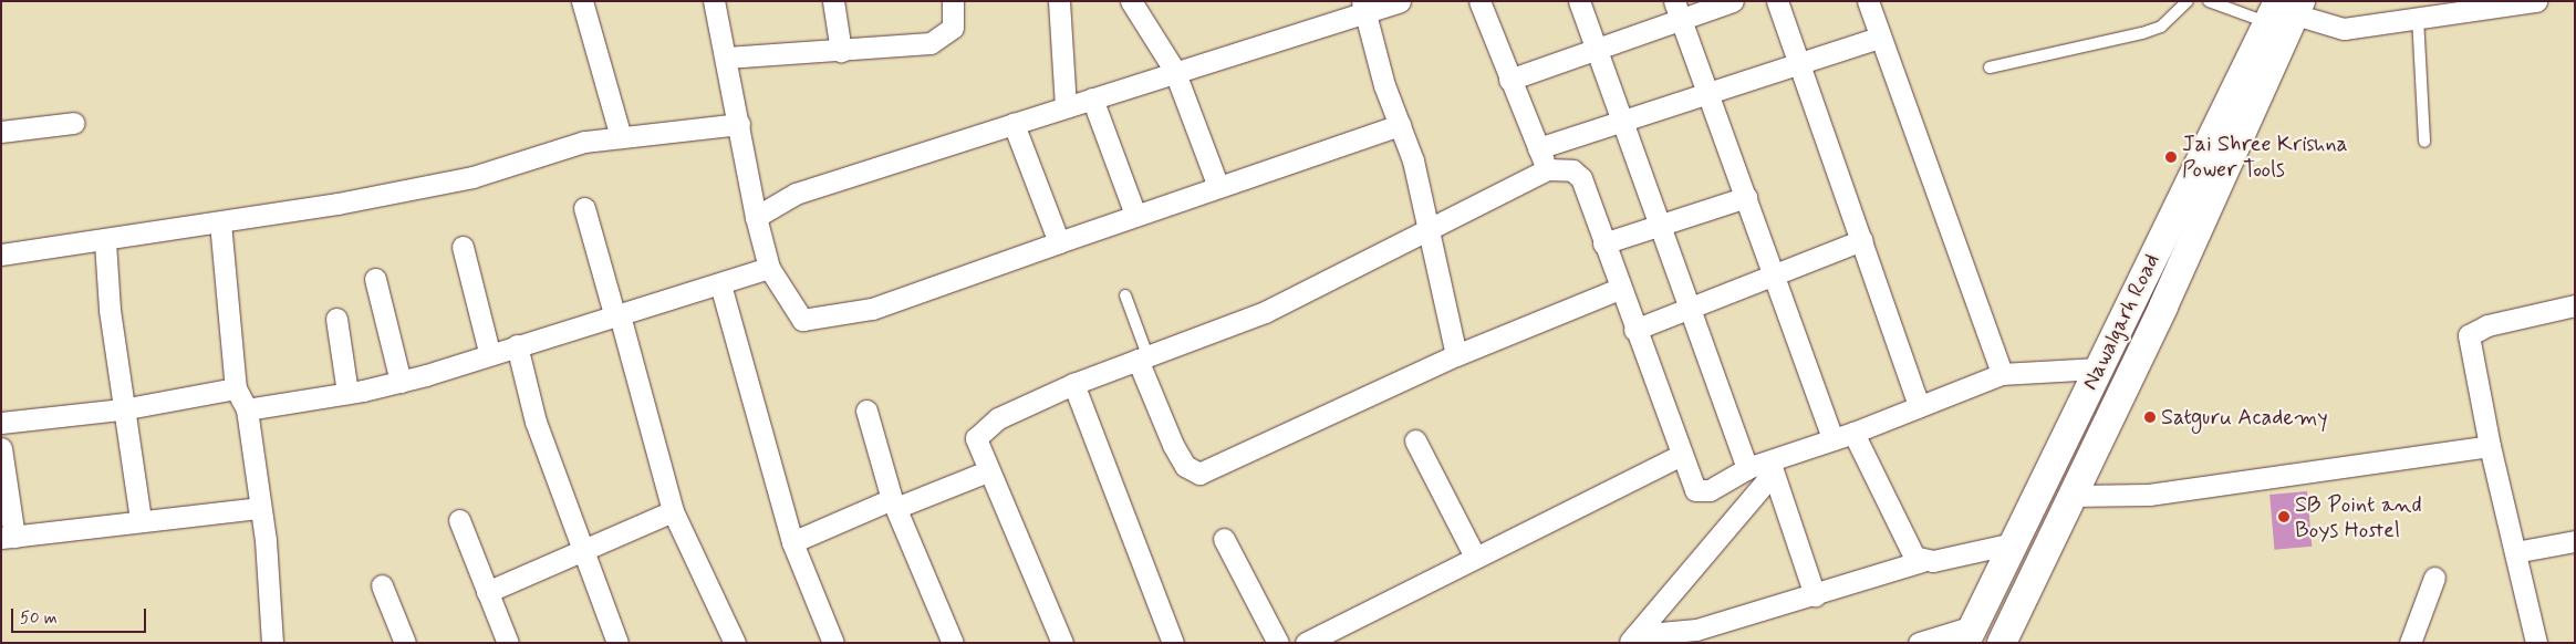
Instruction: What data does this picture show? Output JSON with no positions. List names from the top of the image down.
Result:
{
  "streets": {
    "street": ["Nawalgarh Road"]
  },
  "places": ["Jai Shree Krishna Power Tools", "Satguru Academy", "SB Point and Boys Hostel"],
  "scale_bar": "50 m"
}
